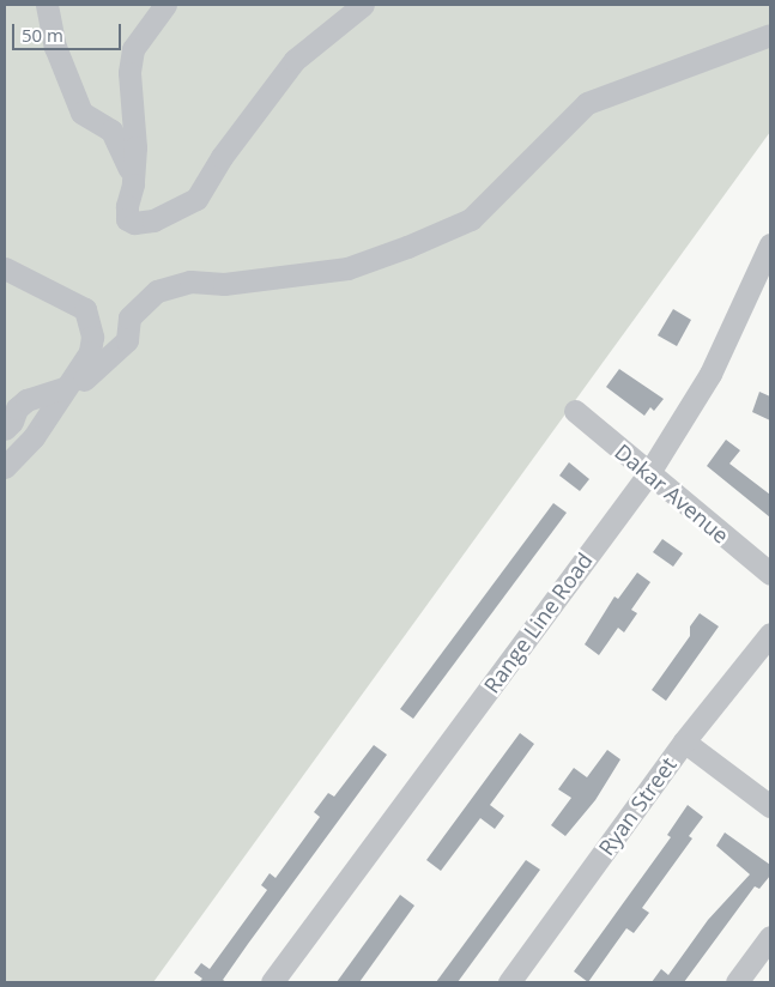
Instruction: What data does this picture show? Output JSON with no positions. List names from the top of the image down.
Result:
{
  "streets": {
    "street": ["Dakar Avenue", "Range Line Road", "Ryan Street"]
  },
  "crossings": [
    ["Dakar Avenue", "Range Line Road"]
  ],
  "scale_bar": "50 m"
}
